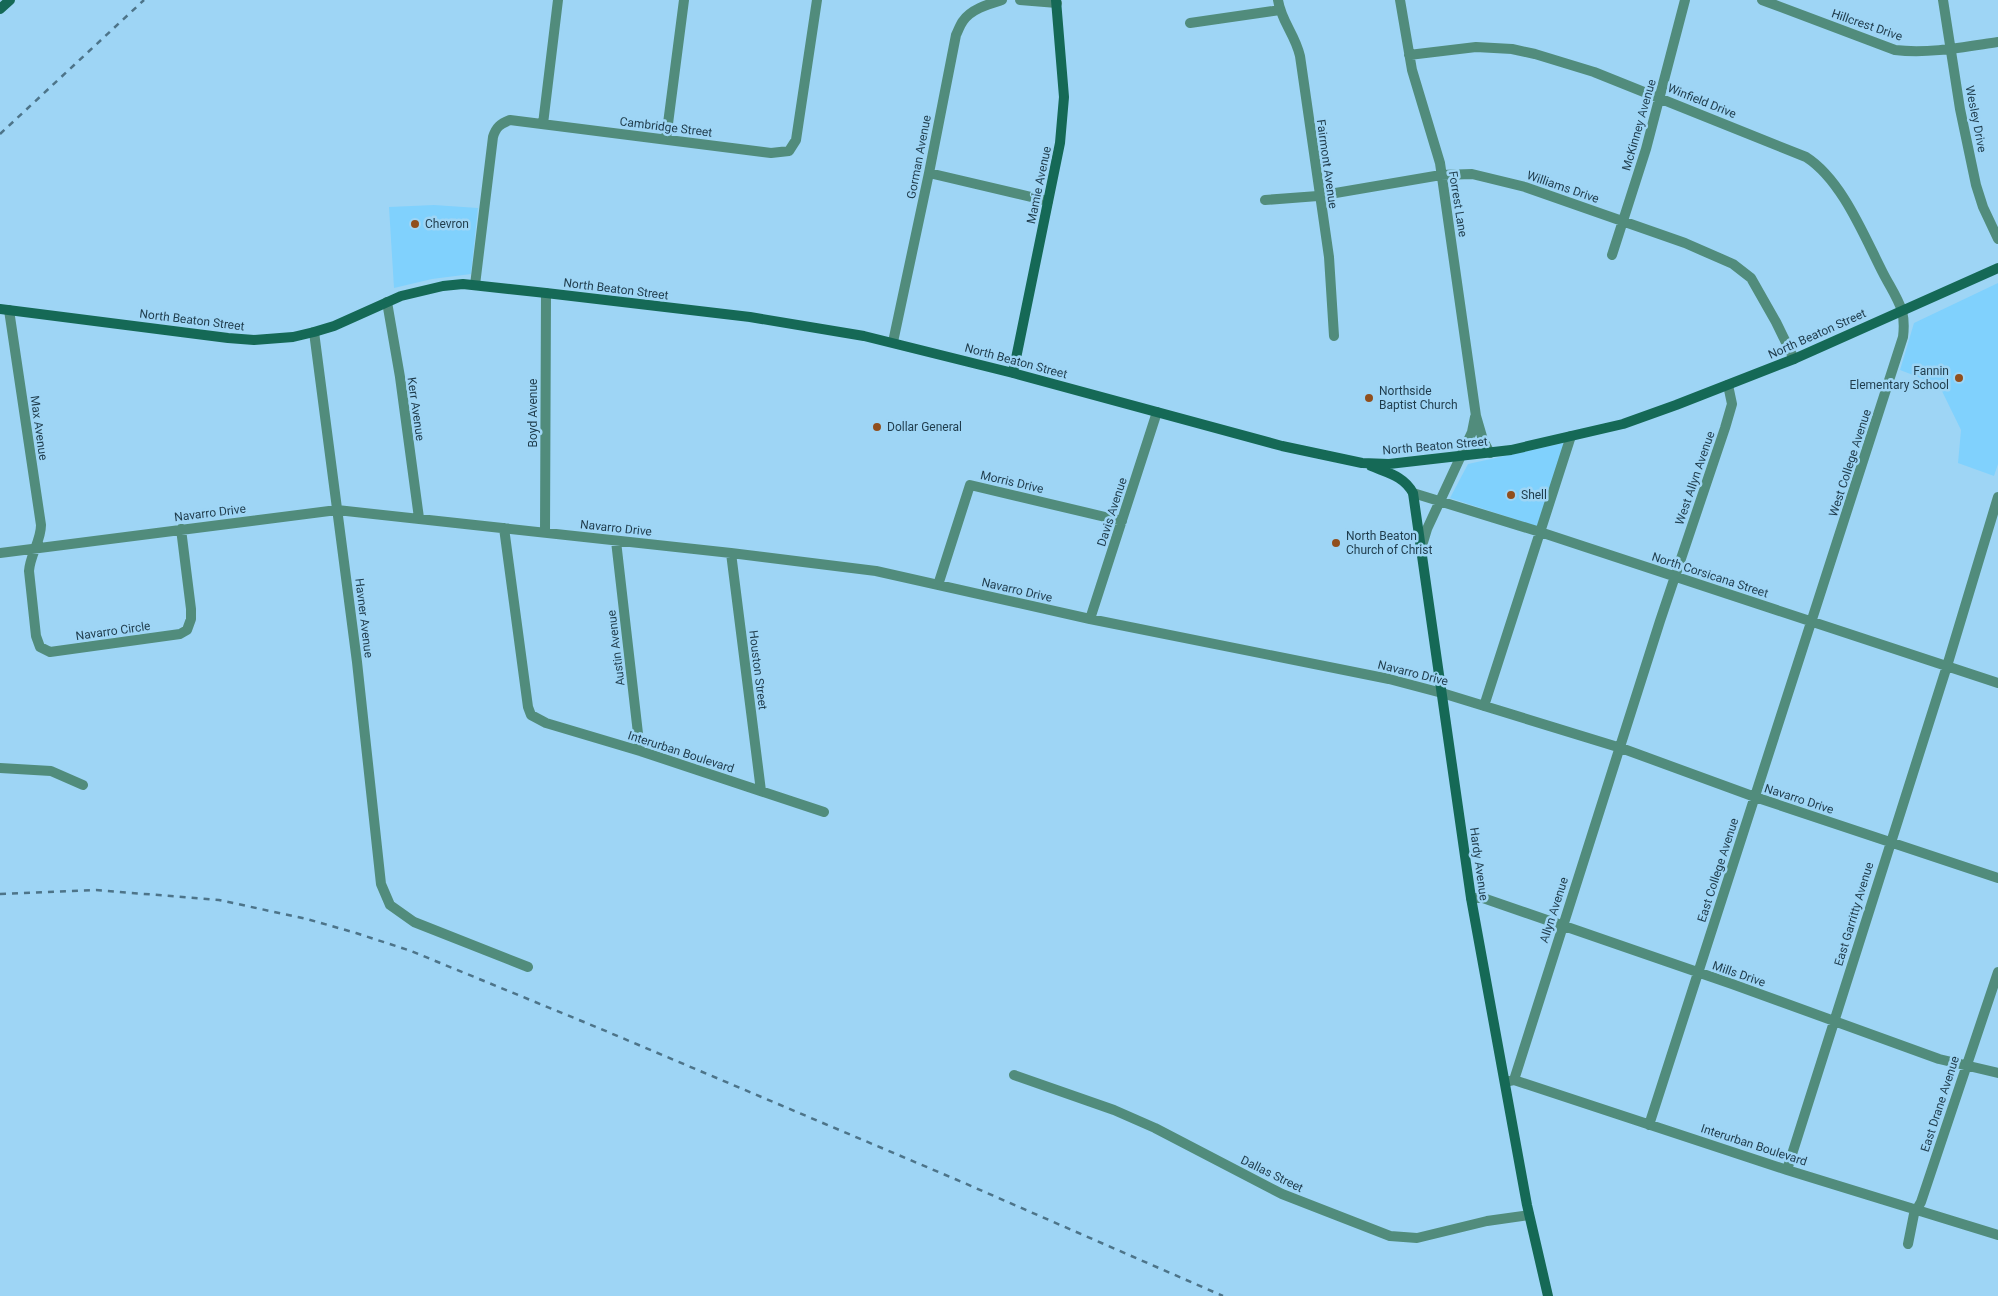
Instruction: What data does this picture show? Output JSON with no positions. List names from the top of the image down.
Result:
{
  "streets": {
    "main road": ["Mamie Avenue", "North Beaton Street", "Hardy Avenue"],
    "street": [
      "Hillcrest Drive",
      "Winfield Drive",
      "Wesley Drive",
      "McKinney Avenue",
      "Cambridge Street",
      "Gorman Avenue",
      "Fairmont Avenue",
      "Williams Drive",
      "Forrest Lane",
      "Kerr Avenue",
      "Boyd Avenue",
      "Max Avenue",
      "West College Avenue",
      "West Allyn Avenue",
      "Morris Drive",
      "Davis Avenue",
      "Navarro Drive",
      "North Corsicana Street",
      "Havner Avenue",
      "Navarro Circle",
      "Austin Avenue",
      "Houston Street",
      "Interurban Boulevard",
      "East College Avenue",
      "Allyn Avenue",
      "East Garritty Avenue",
      "Mills Drive",
      "East Drane Avenue",
      "Dallas Street"
    ]
  },
  "crossings": [
    ["Hillcrest Drive", "Wesley Drive"],
    ["Winfield Drive", "McKinney Avenue"],
    ["Winfield Drive", "Forrest Lane"],
    ["Winfield Drive", "North Beaton Street"],
    ["Winfield Drive", "West College Avenue"],
    ["McKinney Avenue", "Williams Drive"],
    ["Cambridge Street", "North Beaton Street"],
    ["Gorman Avenue", "North Beaton Street"],
    ["Fairmont Avenue", "Williams Drive"],
    ["Mamie Avenue", "North Beaton Street"],
    ["Williams Drive", "Forrest Lane"],
    ["Williams Drive", "North Beaton Street"],
    ["Forrest Lane", "North Beaton Street"],
    ["Forrest Lane", "North Corsicana Street"],
    ["Forrest Lane", "Hardy Avenue"],
    ["North Beaton Street", "Kerr Avenue"],
    ["North Beaton Street", "Boyd Avenue"],
    ["North Beaton Street", "Max Avenue"],
    ["North Beaton Street", "West College Avenue"],
    ["North Beaton Street", "West Allyn Avenue"],
    ["North Beaton Street", "Davis Avenue"],
    ["North Beaton Street", "Havner Avenue"],
    ["Kerr Avenue", "Navarro Drive"],
    ["Boyd Avenue", "Navarro Drive"],
    ["Max Avenue", "Navarro Drive"],
    ["Max Avenue", "Navarro Circle"],
    ["West College Avenue", "North Corsicana Street"],
    ["West College Avenue", "East College Avenue"],
    ["West Allyn Avenue", "Navarro Drive"],
    ["West Allyn Avenue", "North Corsicana Street"],
    ["West Allyn Avenue", "Allyn Avenue"],
    ["Morris Drive", "Davis Avenue"],
    ["Morris Drive", "Navarro Drive"],
    ["Davis Avenue", "Navarro Drive"],
    ["Navarro Drive", "Havner Avenue"],
    ["Navarro Drive", "Navarro Circle"],
    ["Navarro Drive", "Austin Avenue"],
    ["Navarro Drive", "Houston Street"],
    ["Navarro Drive", "Interurban Boulevard"],
    ["Navarro Drive", "Hardy Avenue"],
    ["Navarro Drive", "East College Avenue"],
    ["Navarro Drive", "Allyn Avenue"],
    ["Navarro Drive", "East Garritty Avenue"],
    ["North Corsicana Street", "Hardy Avenue"],
    ["North Corsicana Street", "East College Avenue"],
    ["North Corsicana Street", "East Garritty Avenue"],
    ["Austin Avenue", "Interurban Boulevard"],
    ["Houston Street", "Interurban Boulevard"],
    ["Interurban Boulevard", "Hardy Avenue"],
    ["Interurban Boulevard", "East College Avenue"],
    ["Interurban Boulevard", "Allyn Avenue"],
    ["Interurban Boulevard", "East Garritty Avenue"],
    ["Interurban Boulevard", "East Drane Avenue"],
    ["Hardy Avenue", "Allyn Avenue"],
    ["Hardy Avenue", "Mills Drive"],
    ["Hardy Avenue", "Dallas Street"],
    ["East College Avenue", "Mills Drive"],
    ["Allyn Avenue", "Mills Drive"],
    ["East Garritty Avenue", "Mills Drive"],
    ["Mills Drive", "East Drane Avenue"]
  ],
  "places": [
    "Chevron",
    "Fannin Elementary School",
    "Northside Baptist Church",
    "Dollar General",
    "Shell",
    "North Beaton Church of Christ"
  ]
}
